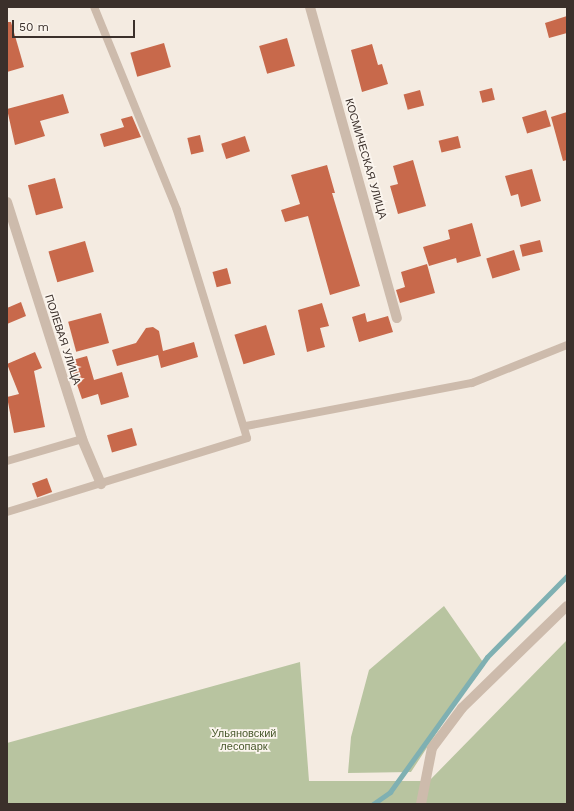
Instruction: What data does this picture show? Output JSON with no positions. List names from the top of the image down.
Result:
{
  "streets": {
    "street": ["КОСМИЧЕСКАЯ УЛИЦА", "ПОЛЕВАЯ УЛИЦА"]
  },
  "parks": ["Ульяновский лесопарк"],
  "scale_bar": "50 m"
}
